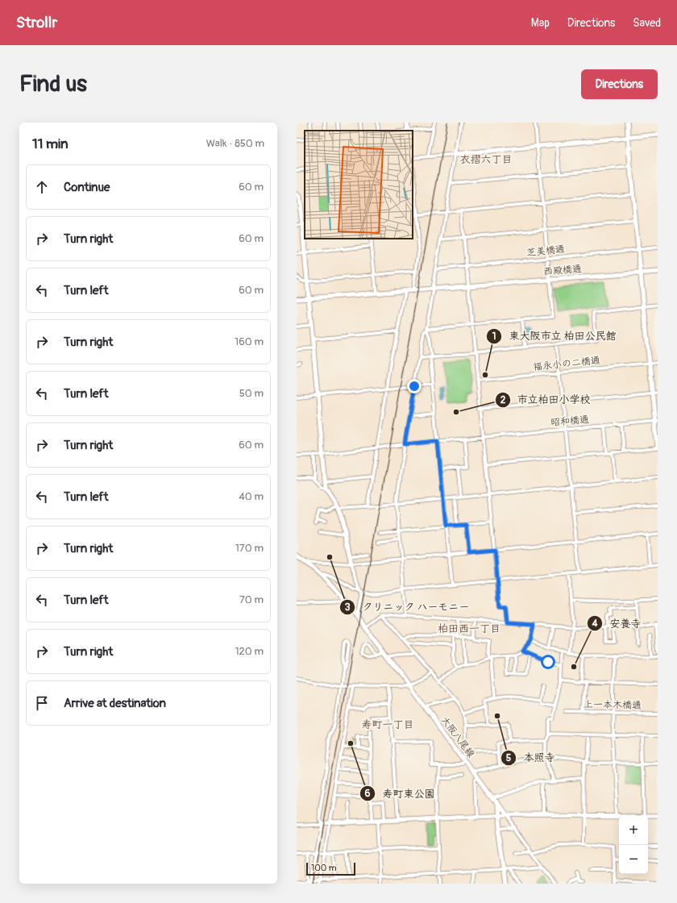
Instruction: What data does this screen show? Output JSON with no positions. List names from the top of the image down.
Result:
{
  "streets": {
    "street": [
      "芝美橋通",
      "西殿橋通",
      "福永小の二橋通",
      "昭和橋通",
      "上一本木橋通",
      "大阪八尾線"
    ]
  },
  "districts": ["衣摺六丁目", "柏田西一丁目", "寿町一丁目"],
  "places": [
    "東大阪市立 柏田公民館",
    "市立柏田小学校",
    "クリニック ハーモニー",
    "安養寺",
    "本照寺",
    "寿町東公園"
  ],
  "scale_bar": "100 m",
  "page": {
    "header": "Strollr",
    "nav": ["Map", "Directions", "Saved"],
    "buttons": "Directions",
    "title": "Find us",
    "heading": ["11 min", "Walk · 850 m"],
    "list": [
      ["Continue", "60 m"],
      ["Turn right", "60 m"],
      ["Turn left", "60 m"],
      ["Turn right", "160 m"],
      ["Turn left", "50 m"],
      ["Turn right", "60 m"],
      ["Turn left", "40 m"],
      ["Turn right", "170 m"],
      ["Turn left", "70 m"],
      ["Turn right", "120 m"],
      "Arrive at destination"
    ],
    "map_buttons": ["+", "−"],
    "scale": "100 m"
  }
}
